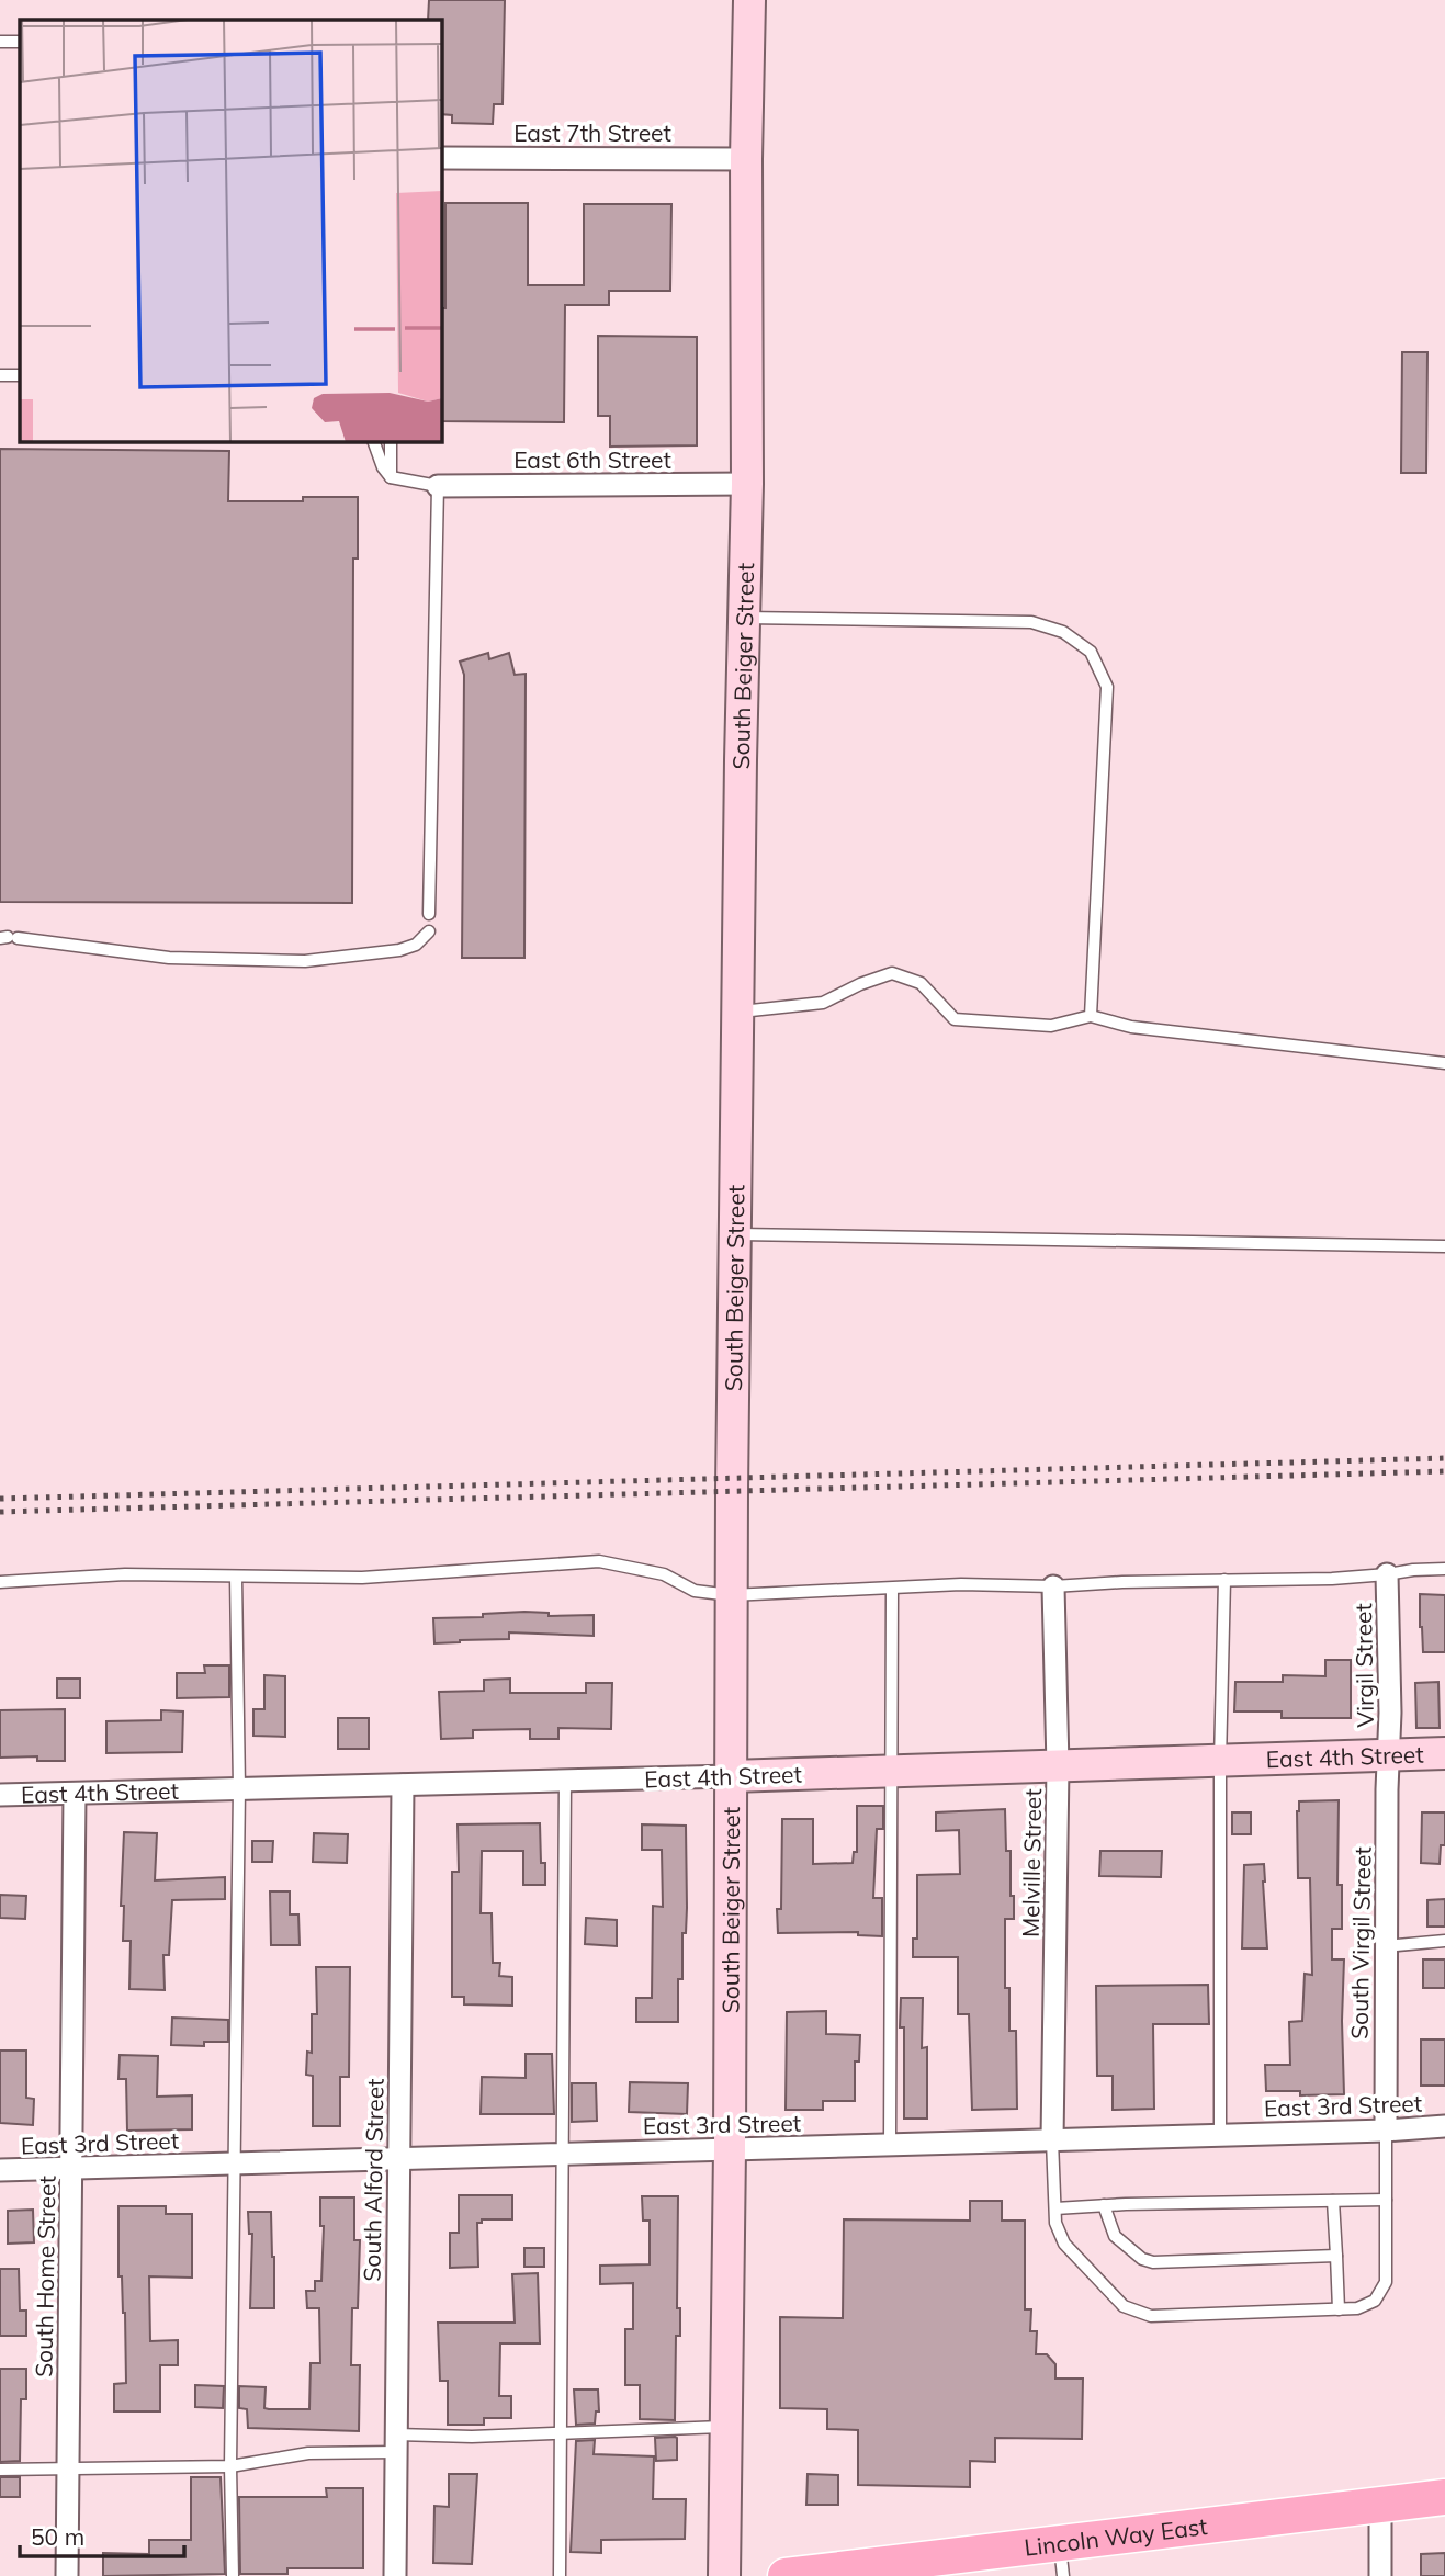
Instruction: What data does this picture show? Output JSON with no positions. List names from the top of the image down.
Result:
{
  "streets": {
    "main road": ["Lincoln Way East"],
    "street": [
      "East 7th Street",
      "East 6th Street",
      "South Beiger Street",
      "Virgil Street",
      "East 4th Street",
      "Melville Street",
      "South Virgil Street",
      "East 3rd Street",
      "South Alford Street",
      "South Home Street"
    ]
  },
  "crossings": [
    ["East 7th Street", "South Beiger Street"],
    ["East 6th Street", "South Beiger Street"],
    ["South Beiger Street", "East 4th Street"],
    ["South Beiger Street", "East 3rd Street"],
    ["Virgil Street", "East 4th Street"],
    ["Virgil Street", "South Virgil Street"],
    ["East 4th Street", "Melville Street"],
    ["East 4th Street", "South Virgil Street"],
    ["East 4th Street", "South Alford Street"],
    ["East 4th Street", "South Home Street"],
    ["Melville Street", "East 3rd Street"],
    ["South Virgil Street", "East 3rd Street"],
    ["East 3rd Street", "South Alford Street"],
    ["East 3rd Street", "South Home Street"]
  ],
  "scale_bar": "50 m"
}
